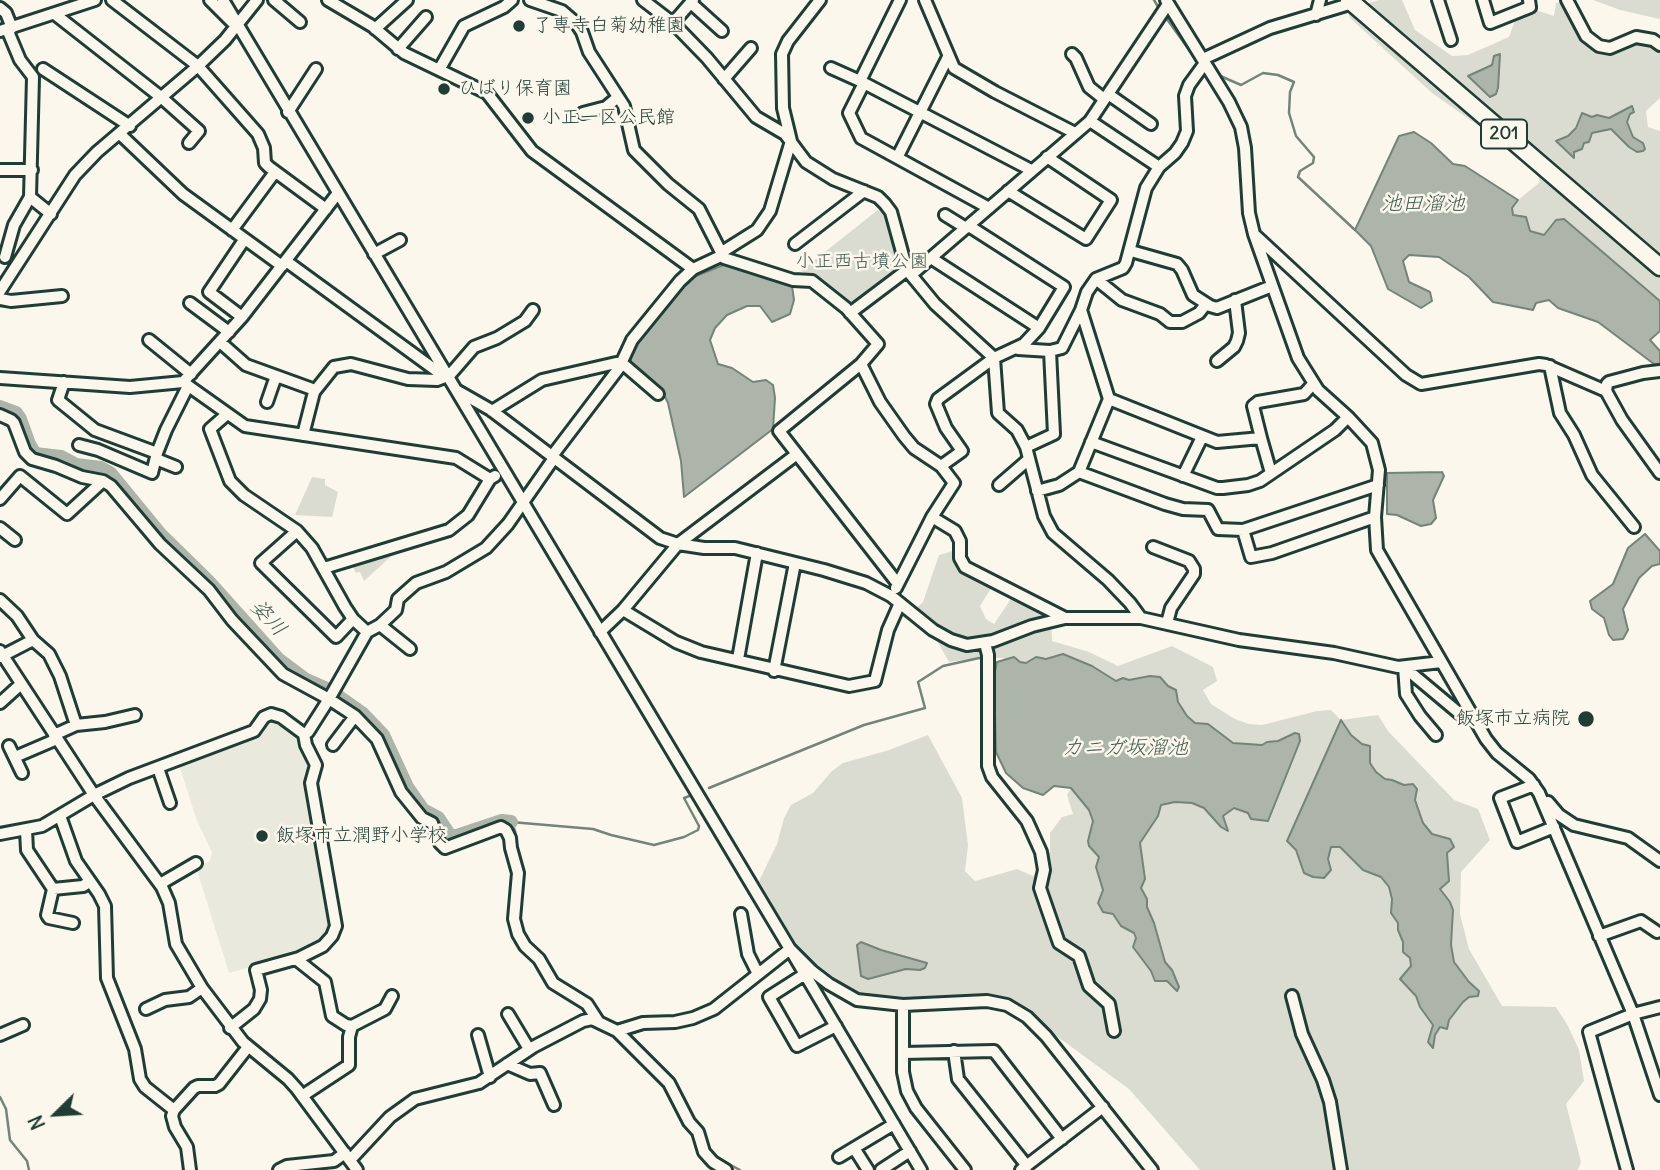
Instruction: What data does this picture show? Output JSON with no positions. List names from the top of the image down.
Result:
{
  "streets": {
    "highway": ["201"]
  },
  "water": ["池田溜池", "姿川", "カニガ坂溜池"],
  "parks": ["小正西古墳公園"],
  "places": [
    "了専寺白菊幼稚園",
    "ひばり保育園",
    "小正一区公民館",
    "飯塚市立病院",
    "飯塚市立潤野小学校"
  ],
  "north": "bottom left"
}
